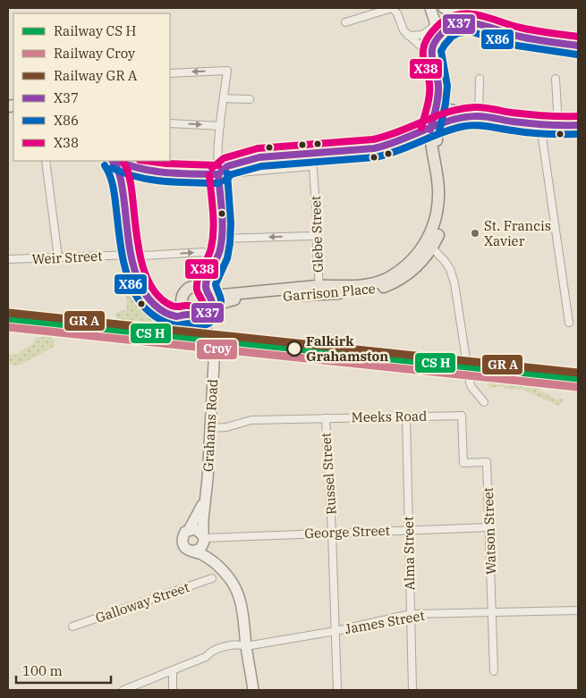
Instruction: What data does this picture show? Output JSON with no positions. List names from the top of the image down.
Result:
{
  "streets": {
    "main road": ["Garrison Place", "Grahams Road"],
    "street": [
      "Glebe Street",
      "Weir Street",
      "Meeks Road",
      "Russel Street",
      "Watson Street",
      "George Street",
      "Alma Street",
      "Galloway Street",
      "James Street"
    ]
  },
  "crossings": [
    ["Glebe Street", "Garrison Place"],
    ["Garrison Place", "Grahams Road"],
    ["Meeks Road", "Grahams Road"],
    ["Meeks Road", "Russel Street"],
    ["Meeks Road", "Watson Street"],
    ["Meeks Road", "Alma Street"],
    ["Grahams Road", "George Street"],
    ["Russel Street", "George Street"],
    ["Russel Street", "James Street"],
    ["Watson Street", "George Street"],
    ["Watson Street", "James Street"],
    ["George Street", "Alma Street"],
    ["Alma Street", "James Street"]
  ],
  "places": ["St. Francis Xavier", "Falkirk Grahamston"],
  "lines": [
    "transit line X38",
    "transit line X37",
    "transit line X86",
    "rail line Croy"
  ],
  "legend": [
    "Railway CS H",
    "Railway Croy",
    "Railway GR A",
    "X37",
    "X86",
    "X38"
  ],
  "scale_bar": "100 m"
}
